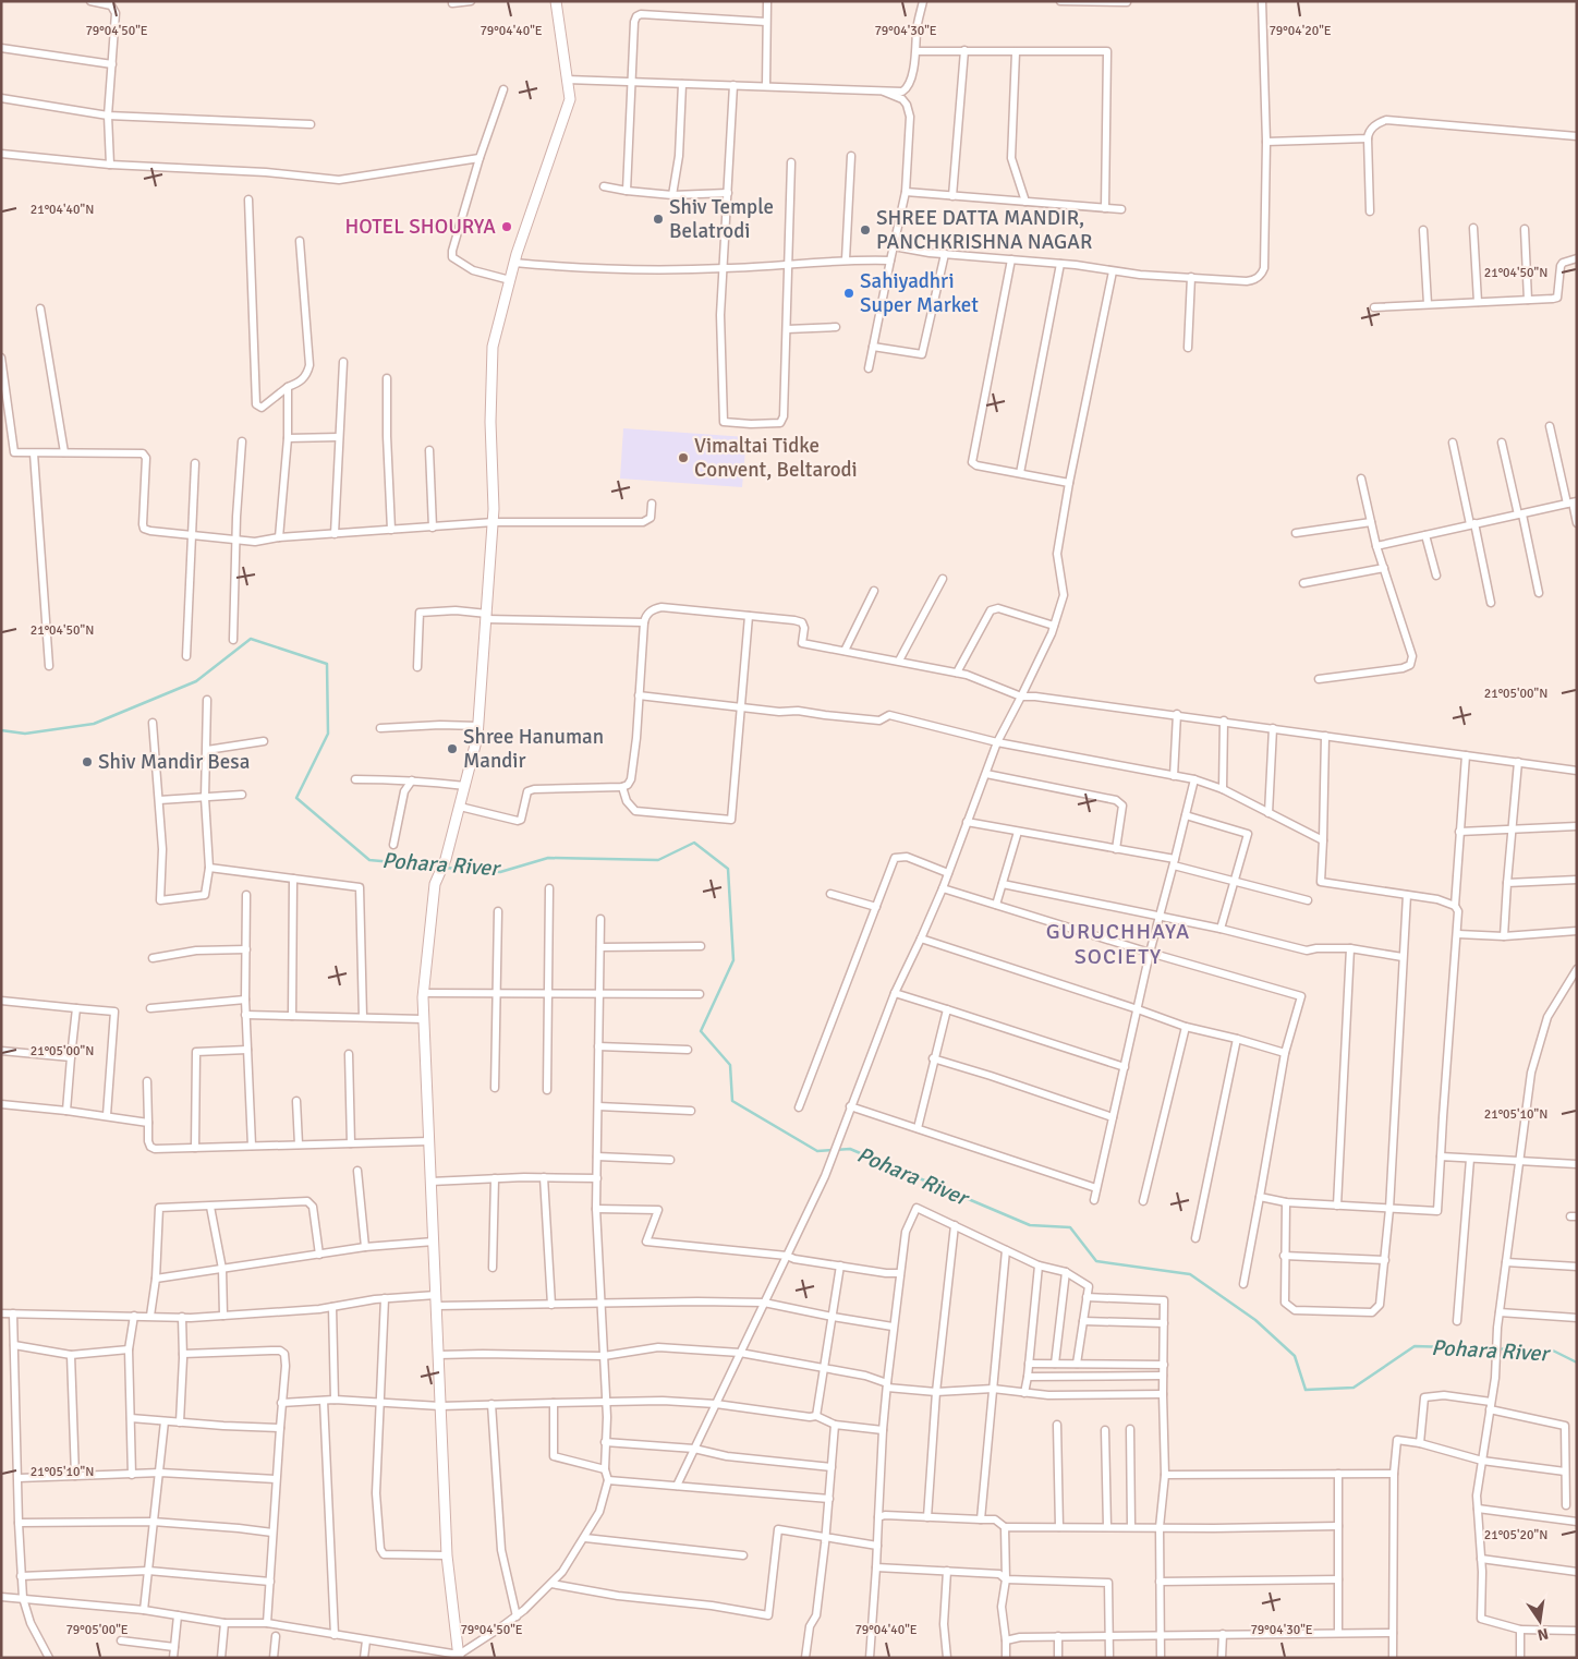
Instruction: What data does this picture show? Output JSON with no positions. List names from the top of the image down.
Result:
{
  "districts": ["GURUCHHAYA SOCIETY"],
  "water": ["Pohara River"],
  "places": [
    "Shiv Temple Belatrodi",
    "HOTEL SHOURYA",
    "SHREE DATTA MANDIR, PANCHKRISHNA NAGAR",
    "Sahiyadhri Super Market",
    "Vimaltai Tidke Convent, Beltarodi",
    "Shree Hanuman Mandir",
    "Shiv Mandir Besa"
  ],
  "north": "bottom",
  "coordinates": [
    "79°04'50\"E",
    "79°04'40\"E",
    "79°04'30\"E",
    "79°04'20\"E",
    "21°04'40\"N",
    "21°04'50\"N",
    "21°05'00\"N",
    "21°05'10\"N",
    "21°05'20\"N",
    "79°05'00\"E"
  ]
}
